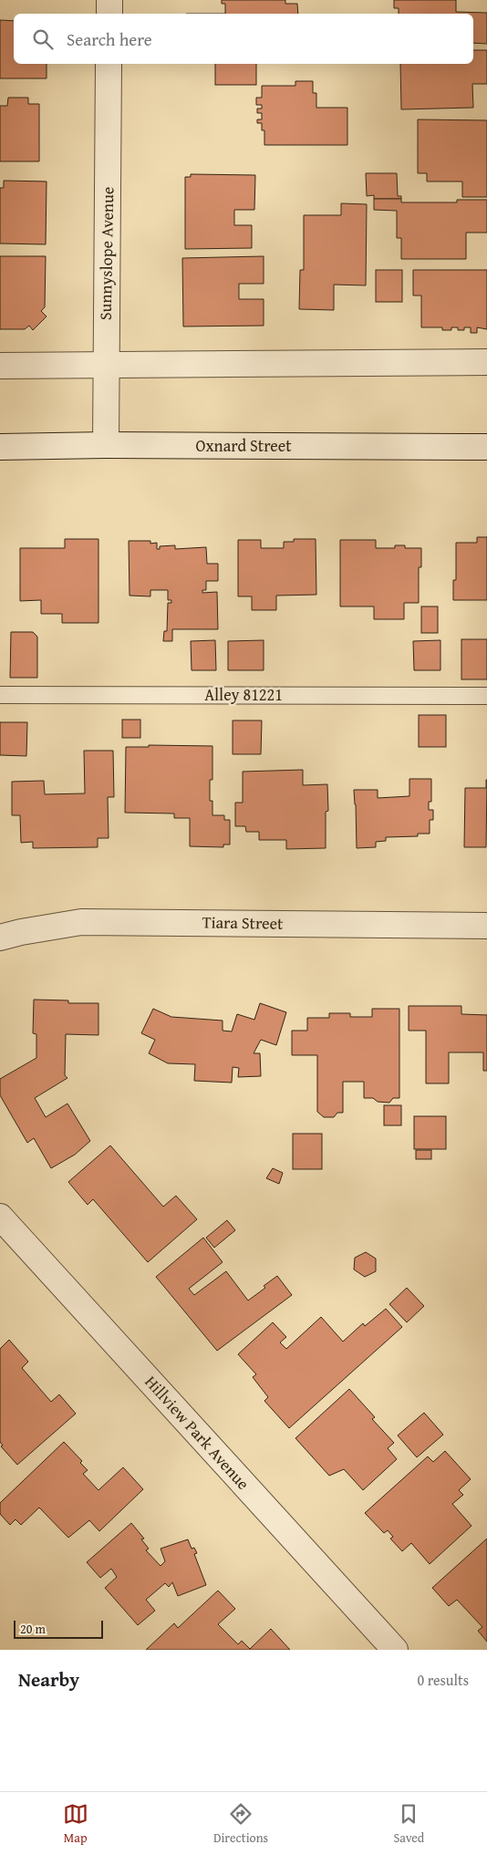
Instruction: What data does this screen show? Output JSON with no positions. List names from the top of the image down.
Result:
{
  "streets": {
    "street": [
      "Sunnyslope Avenue",
      "Oxnard Street",
      "Tiara Street",
      "Hillview Park Avenue"
    ],
    "lane": ["Alley 81221"]
  },
  "crossings": [
    ["Sunnyslope Avenue", "Oxnard Street"]
  ],
  "scale_bar": "20 m",
  "page": {
    "search": "Search here",
    "scale": "20 m",
    "heading": ["Nearby", "0 results"],
    "nav": ["Map", "Directions", "Saved"]
  }
}
